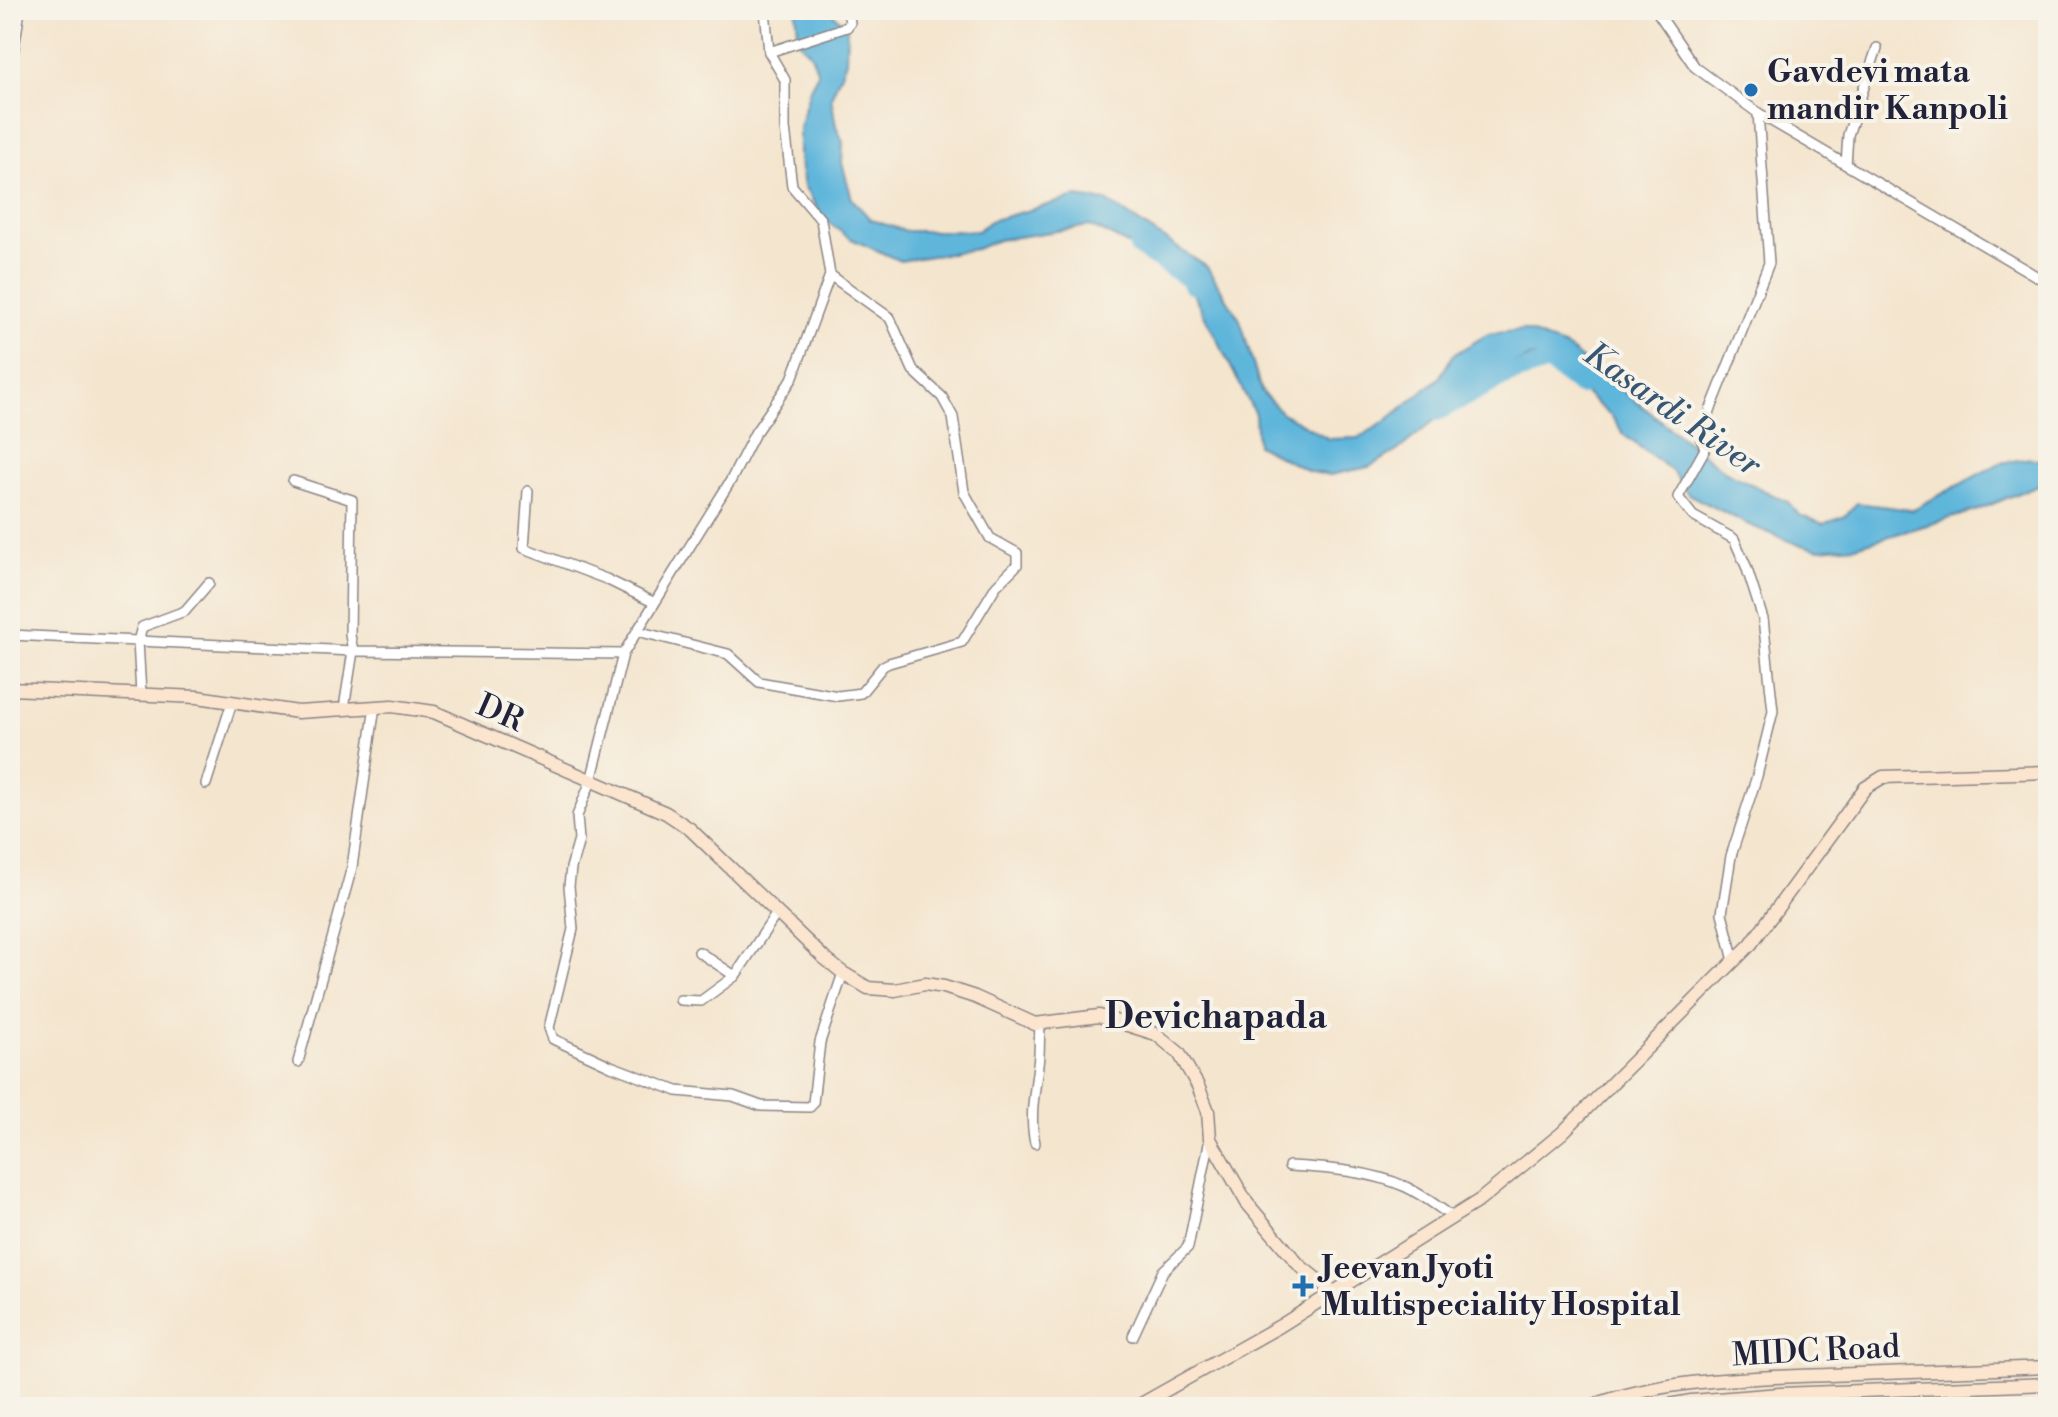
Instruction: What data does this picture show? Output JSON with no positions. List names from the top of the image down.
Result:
{
  "streets": {
    "main road": ["DR", "MIDC Road"]
  },
  "districts": ["Devichapada"],
  "water": ["Kasardi River"],
  "places": {
    "other": ["Gavdevi mata mandir Kanpoli"],
    "health": ["Jeevan Jyoti Multispeciality Hospital"]
  }
}
